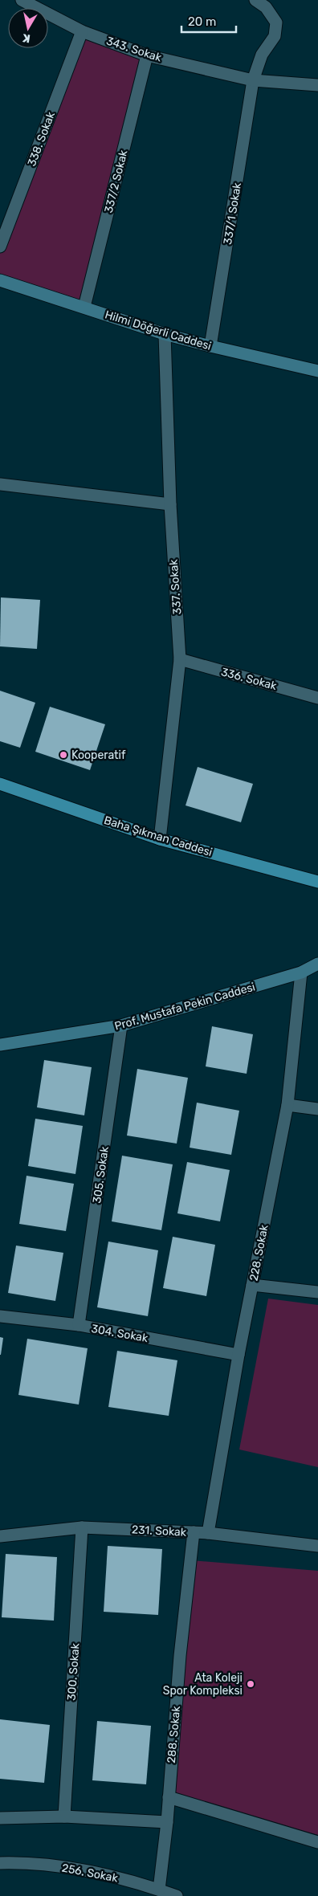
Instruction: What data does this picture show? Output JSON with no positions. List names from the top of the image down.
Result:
{
  "streets": {
    "main road": ["Baha Şıkman Caddesi"],
    "street": [
      "343. Sokak",
      "338. Sokak",
      "337/2 Sokak",
      "337/1 Sokak",
      "Hilmi Döğerli Caddesi",
      "337. Sokak",
      "336. Sokak",
      "Prof. Mustafa Pekin Caddesi",
      "305. Sokak",
      "228. Sokak",
      "304. Sokak",
      "231. Sokak",
      "300. Sokak",
      "288. Sokak",
      "256. Sokak"
    ]
  },
  "crossings": [
    ["343. Sokak", "338. Sokak"],
    ["343. Sokak", "337/2 Sokak"],
    ["343. Sokak", "337/1 Sokak"],
    ["337/2 Sokak", "Hilmi Döğerli Caddesi"],
    ["337/1 Sokak", "Hilmi Döğerli Caddesi"],
    ["Hilmi Döğerli Caddesi", "337. Sokak"],
    ["337. Sokak", "336. Sokak"],
    ["337. Sokak", "Baha Şıkman Caddesi"],
    ["Prof. Mustafa Pekin Caddesi", "305. Sokak"],
    ["Prof. Mustafa Pekin Caddesi", "228. Sokak"],
    ["305. Sokak", "304. Sokak"],
    ["228. Sokak", "304. Sokak"],
    ["228. Sokak", "231. Sokak"],
    ["231. Sokak", "300. Sokak"],
    ["231. Sokak", "288. Sokak"],
    ["288. Sokak", "256. Sokak"]
  ],
  "places": ["Kooperatif", "Ata Koleji Spor Kompleksi"],
  "scale_bar": "20 m",
  "north": "bottom"
}
